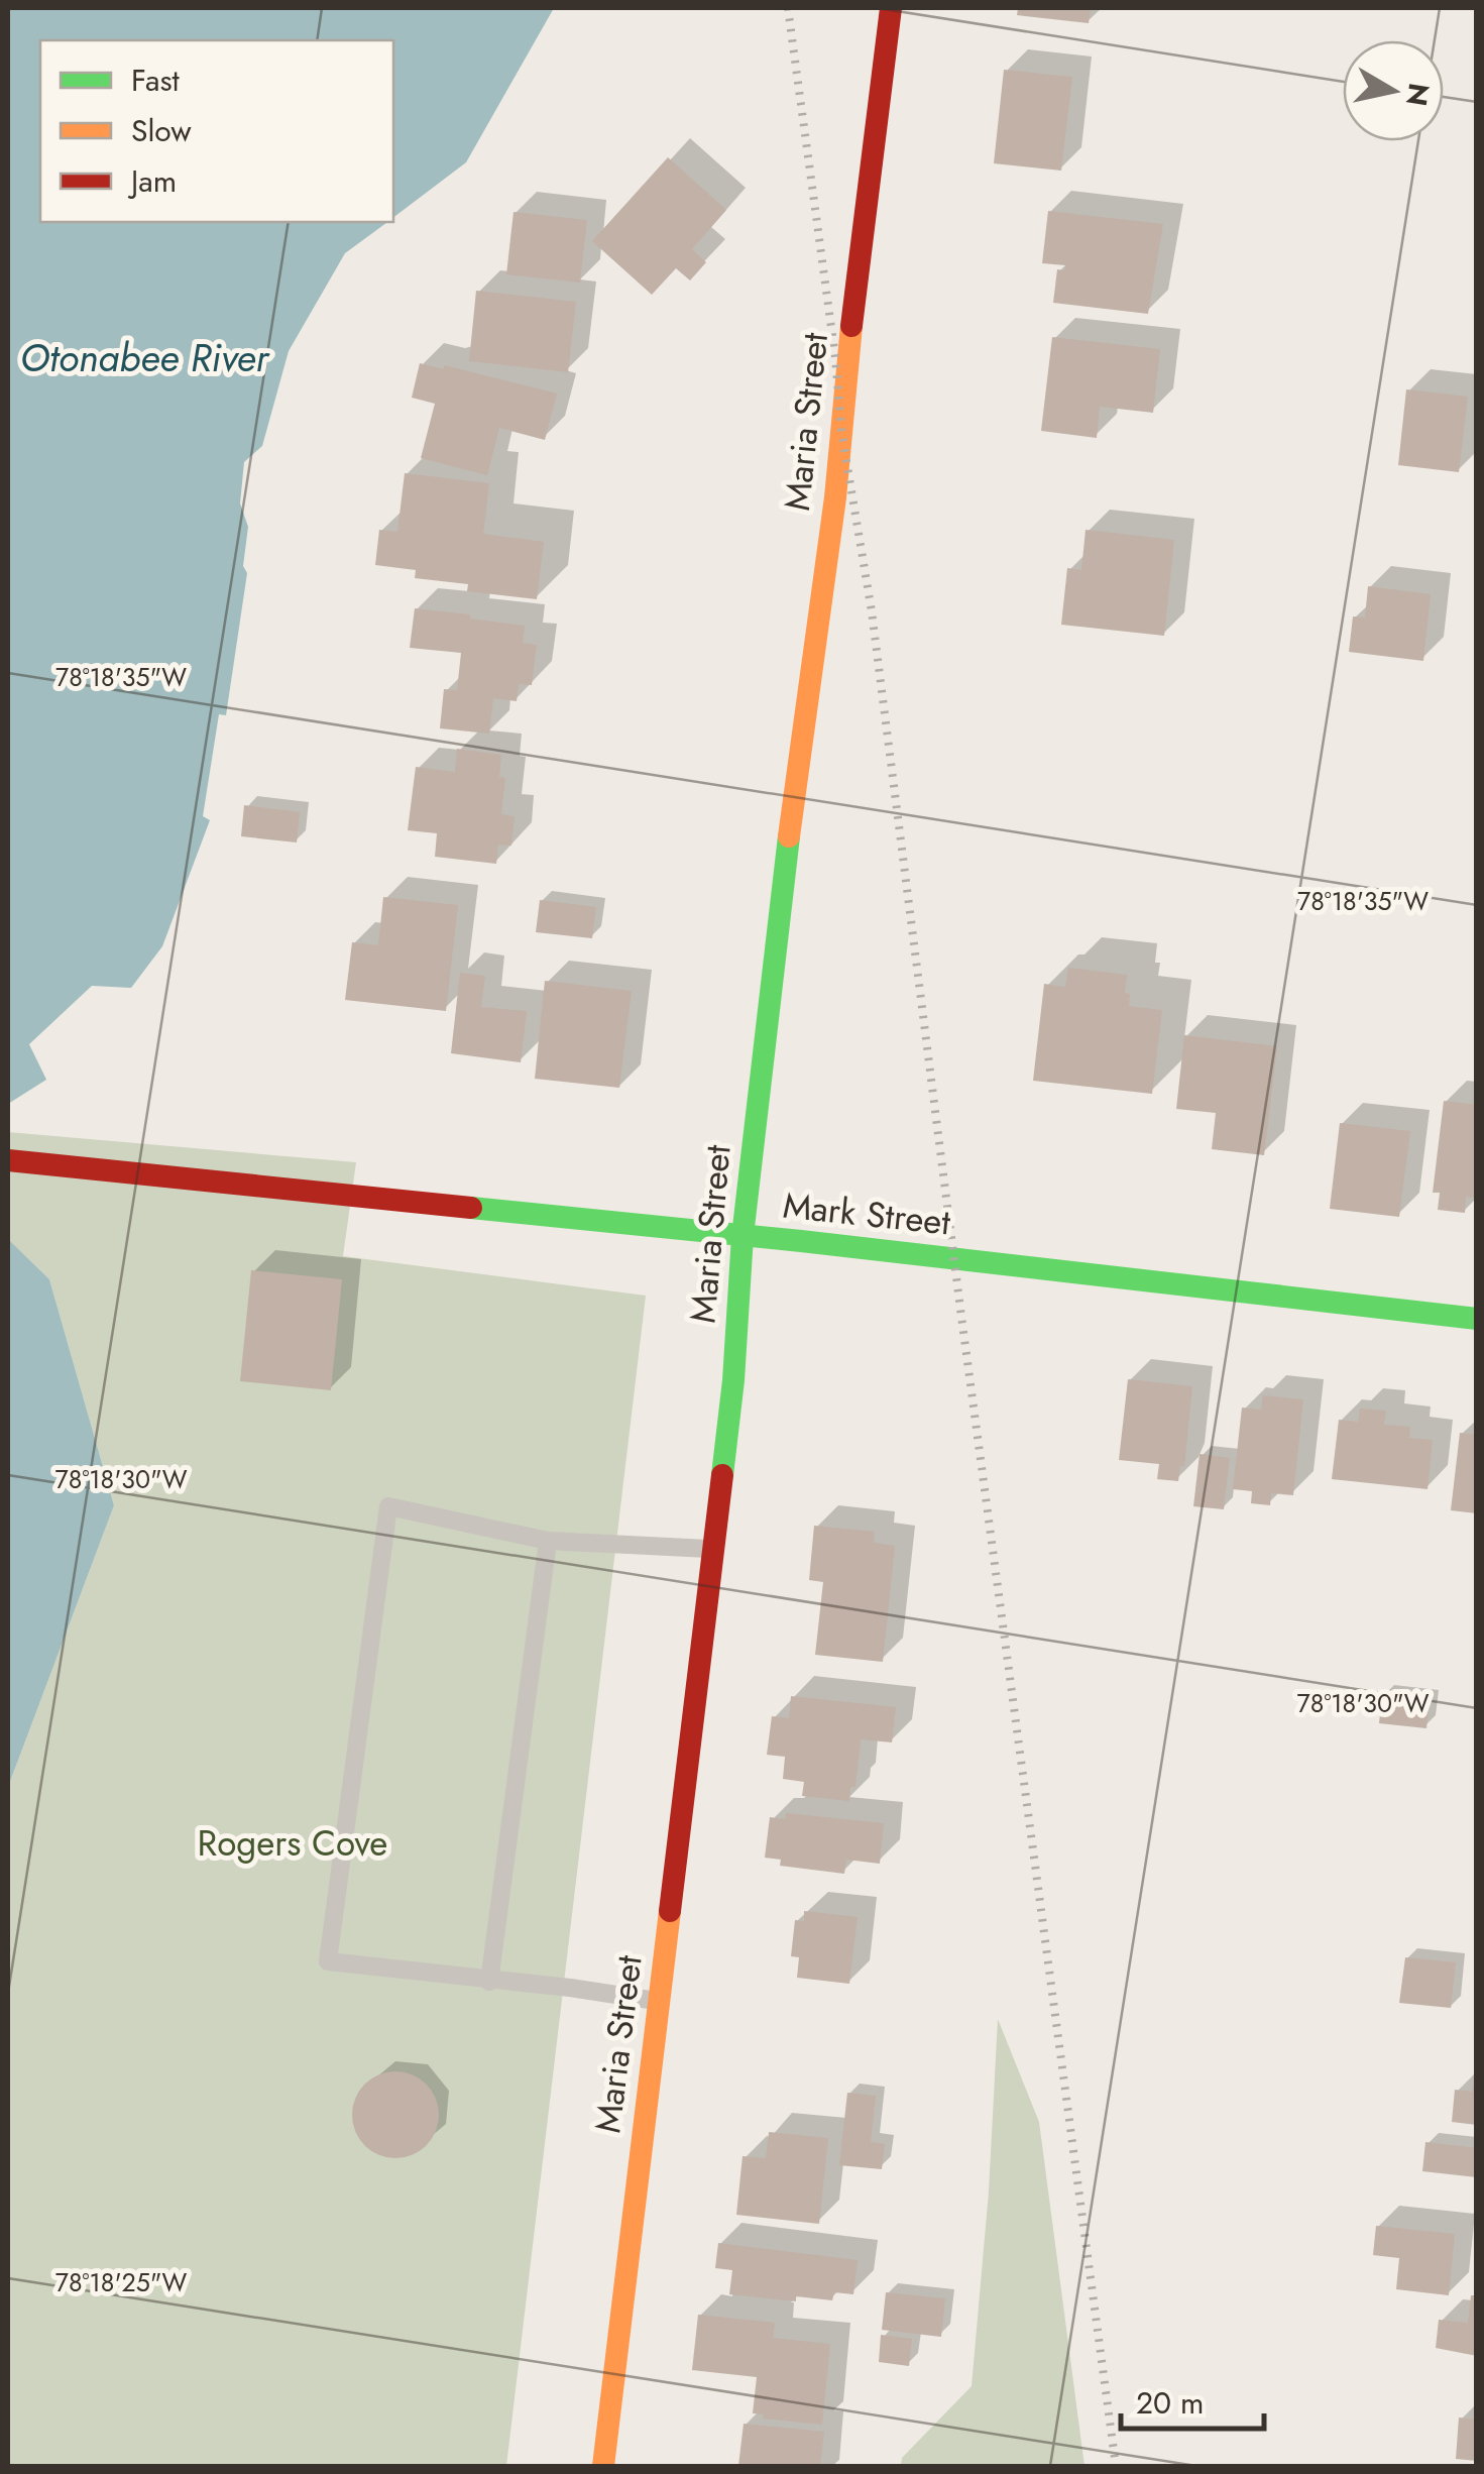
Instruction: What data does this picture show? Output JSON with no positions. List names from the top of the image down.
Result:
{
  "streets": {
    "street": ["Maria Street", "Mark Street"]
  },
  "crossings": [
    ["Maria Street", "Mark Street"]
  ],
  "water": ["Otonabee River"],
  "parks": ["Rogers Cove"],
  "legend": ["Fast", "Slow", "Jam"],
  "scale_bar": "20 m",
  "north": "right",
  "coordinates": ["78°18'35\"W", "78°18'30\"W", "78°18'25\"W"]
}
